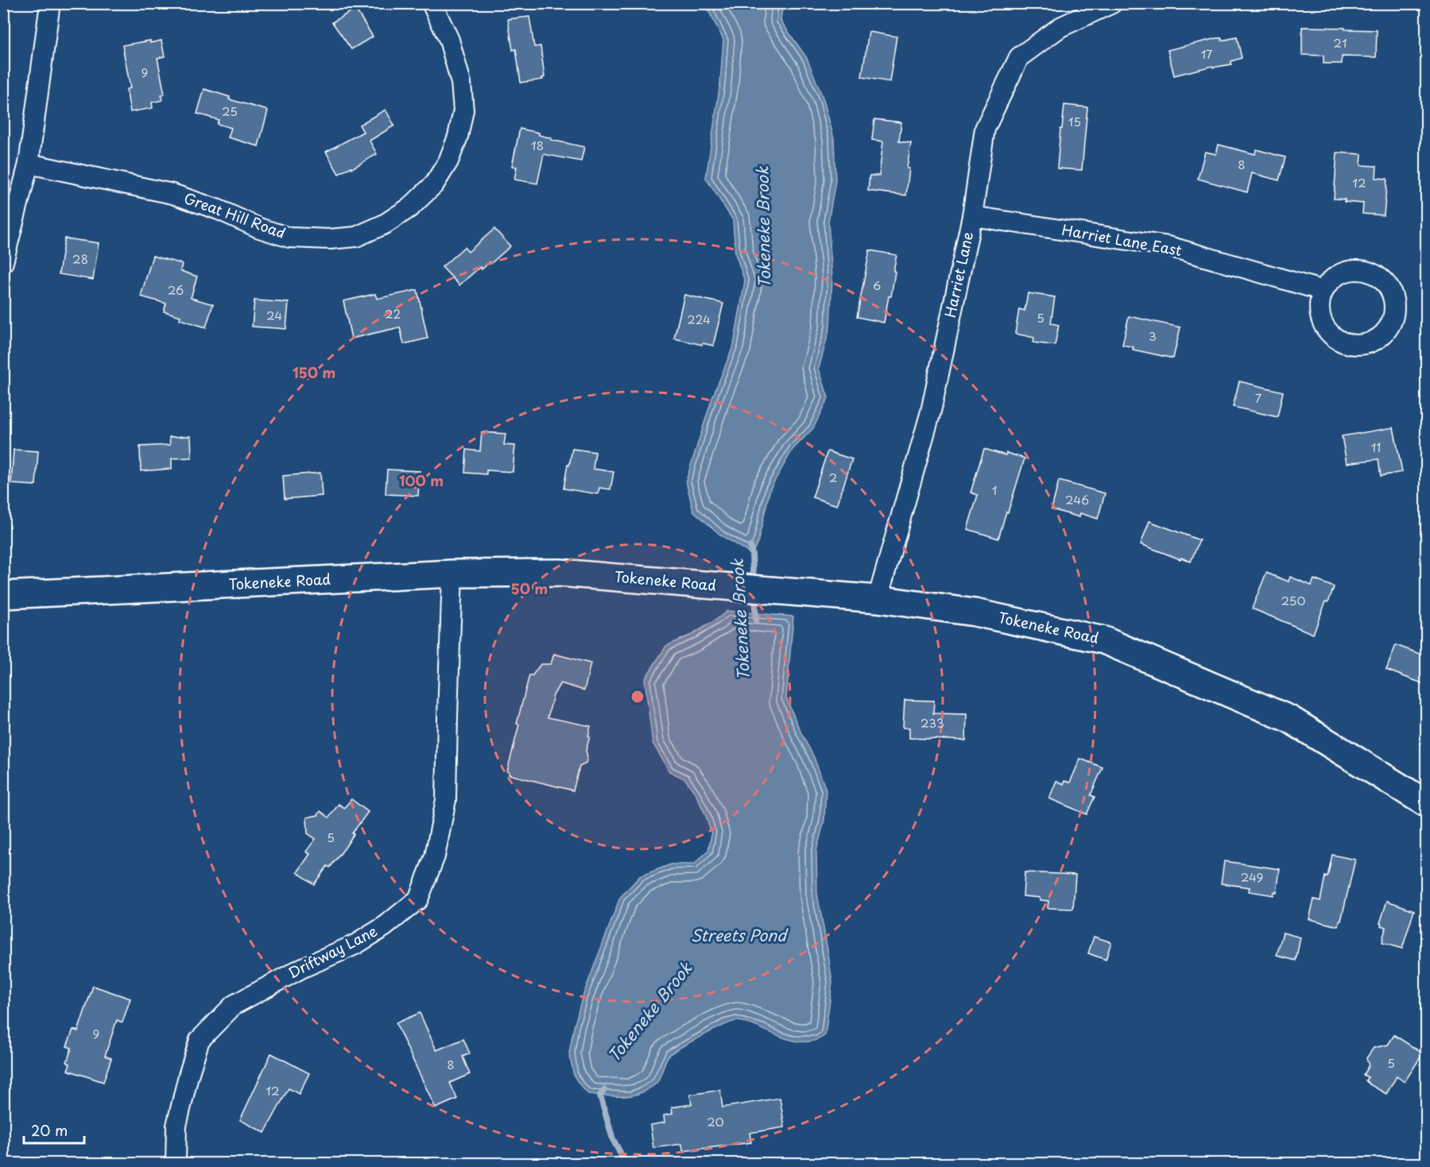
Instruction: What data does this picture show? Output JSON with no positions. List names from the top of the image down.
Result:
{
  "streets": {
    "main road": ["Tokeneke Road"],
    "street": [
      "Great Hill Road",
      "Harriet Lane East",
      "Harriet Lane",
      "Driftway Lane"
    ]
  },
  "crossings": [
    ["Harriet Lane East", "Harriet Lane"],
    ["Harriet Lane", "Tokeneke Road"],
    ["Tokeneke Road", "Driftway Lane"]
  ],
  "water": ["Tokeneke Brook", "Streets Pond"],
  "house_numbers": [
    "21",
    "17",
    "9",
    "25",
    "15",
    "18",
    "8",
    "12",
    "28",
    "6",
    "26",
    "22",
    "24",
    "5",
    "224",
    "3",
    "7",
    "11",
    "2",
    "1",
    "246",
    "250",
    "233",
    "5",
    "249",
    "9",
    "5",
    "8",
    "12",
    "20"
  ],
  "scale_bar": "20 m",
  "rings": ["150 m", "100 m", "50 m"]
}
